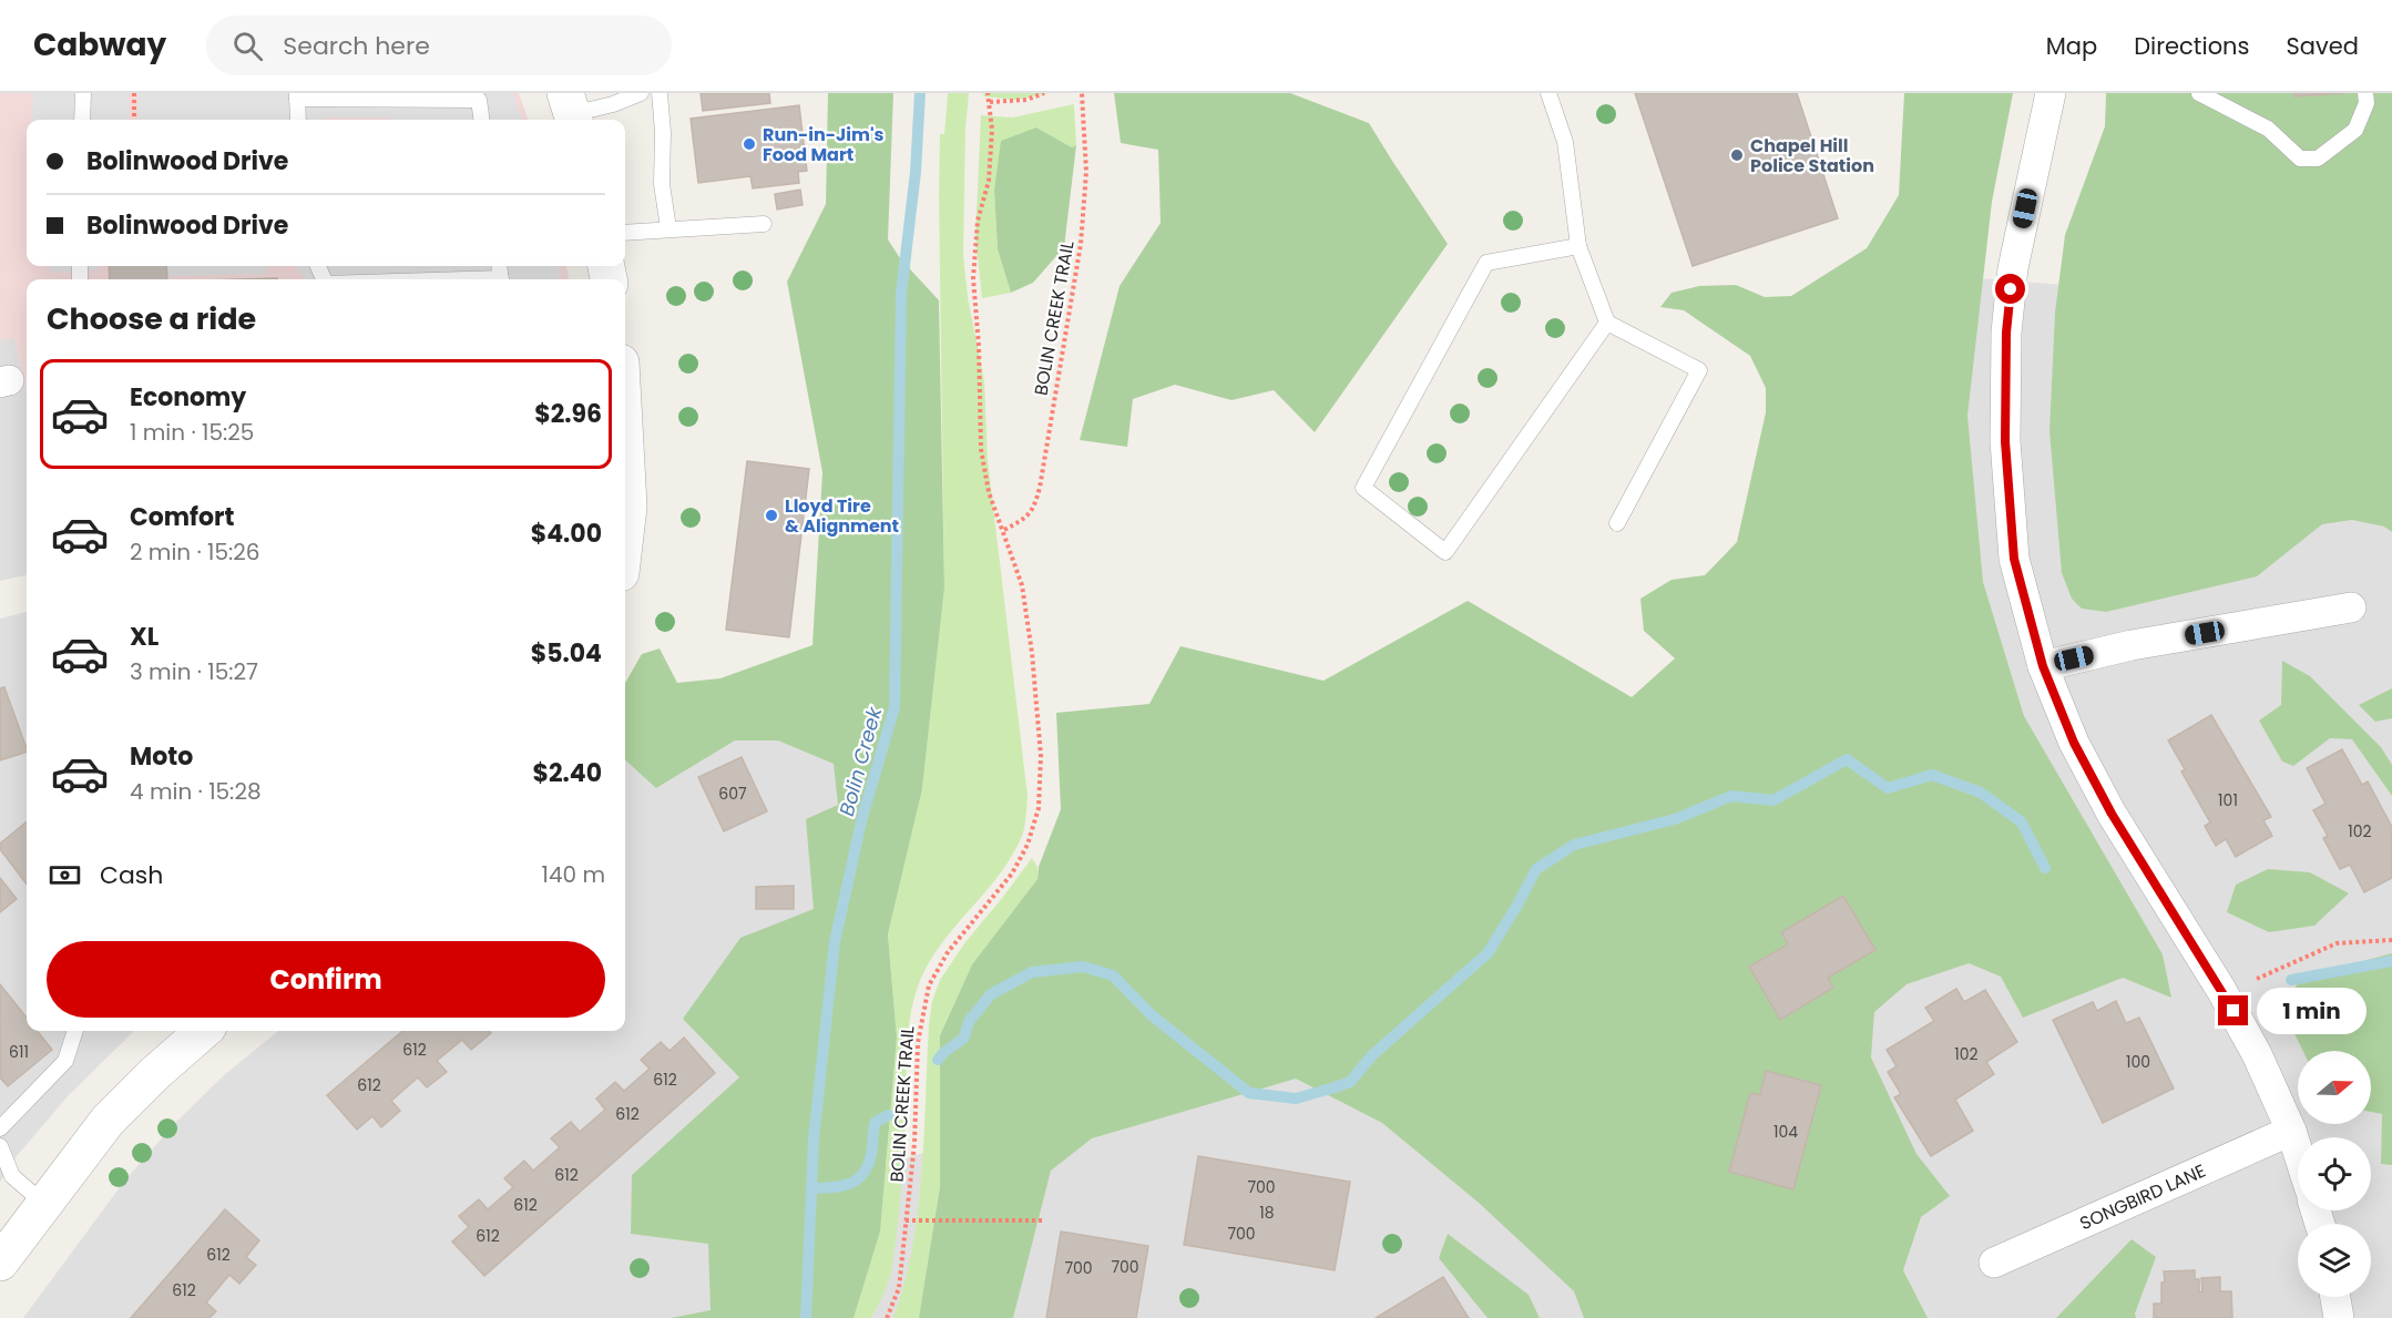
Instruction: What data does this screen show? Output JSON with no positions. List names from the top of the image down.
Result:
{
  "streets": {
    "street": ["SONGBIRD LANE"],
    "path": ["BOLIN CREEK TRAIL"]
  },
  "water": ["Bolin Creek"],
  "places": ["Run-in-Jim's Food Mart", "Chapel Hill Police Station", "Lloyd Tire & Alignment"],
  "house_numbers": [
    "607",
    "101",
    "102",
    "612",
    "611",
    "102",
    "100",
    "612",
    "612",
    "612",
    "104",
    "612",
    "700",
    "612",
    "18",
    "700",
    "612",
    "612",
    "700",
    "700",
    "612"
  ],
  "north": "right",
  "page": {
    "header": "Cabway",
    "search": "Search here",
    "nav": ["Map", "Directions", "Saved"],
    "banner": ["Bolinwood Drive", "Bolinwood Drive"],
    "heading": "Choose a ride",
    "list": [
      {
        "name": "Economy",
        "note": "1 min · 15:25",
        "value": "$2.96"
      },
      {
        "name": "Comfort",
        "note": "2 min · 15:26",
        "value": "$4.00"
      },
      {
        "name": "XL",
        "note": "3 min · 15:27",
        "value": "$5.04"
      },
      {
        "name": "Moto",
        "note": "4 min · 15:28",
        "value": "$2.40"
      }
    ],
    "pay": ["Cash", "140 m"],
    "buttons": "Confirm",
    "bubble": "1 min"
  }
}
